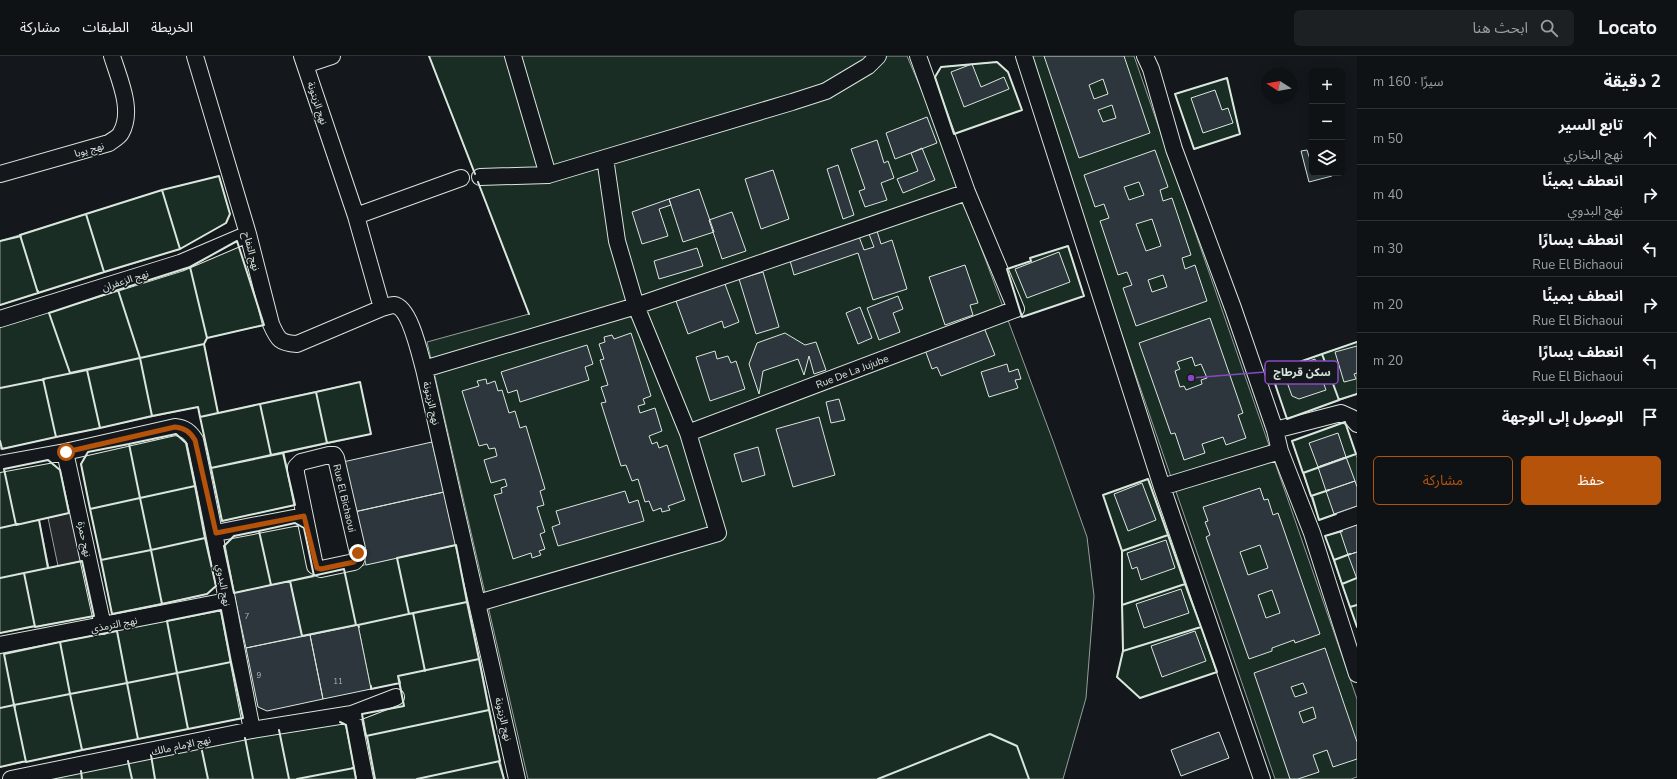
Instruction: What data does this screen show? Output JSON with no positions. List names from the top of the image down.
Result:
{
  "streets": {
    "street": [
      "نهج الزيتونة",
      "نهج يوبا",
      "نهج التفاح",
      "نهج الزعفران",
      "Rue De La Jujube",
      "Rue El Bichaoui",
      "نهج حمزة",
      "نهج البدوي",
      "نهج الترمذي",
      "نهج الإمام مالك"
    ]
  },
  "crossings": [
    ["نهج الزيتونة", "نهج التفاح"],
    ["نهج التفاح", "نهج الزعفران"],
    ["نهج حمزة", "نهج البدوي"],
    ["نهج حمزة", "نهج الترمذي"],
    ["نهج البدوي", "نهج الترمذي"],
    ["نهج البدوي", "نهج الإمام مالك"]
  ],
  "places": ["سكن قرطاج"],
  "house_numbers": ["7", "9", "11"],
  "north": "left",
  "page": {
    "header": "Locato",
    "search": "ابحث هنا",
    "nav": ["الخريطة", "الطبقات", "مشاركة"],
    "heading": ["2 دقيقة", "سيرًا · 160 m"],
    "map_buttons": ["+", "−"],
    "list": [
      ["تابع السير", "نهج البخاري", "50 m"],
      ["انعطف يمينًا", "نهج البدوي", "40 m"],
      ["انعطف يسارًا", "Rue El Bichaoui", "30 m"],
      ["انعطف يمينًا", "Rue El Bichaoui", "20 m"],
      ["انعطف يسارًا", "Rue El Bichaoui", "20 m"],
      "الوصول إلى الوجهة"
    ],
    "buttons": ["حفظ", "مشاركة"]
  }
}
